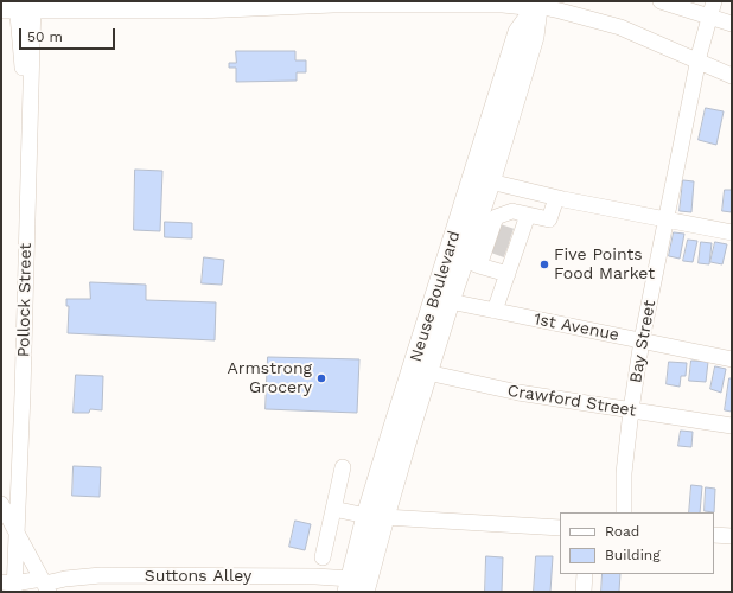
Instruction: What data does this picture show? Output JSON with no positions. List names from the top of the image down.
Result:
{
  "streets": {
    "main road": ["Neuse Boulevard"],
    "street": [
      "Pollock Street",
      "1st Avenue",
      "Bay Street",
      "Crawford Street",
      "Suttons Alley"
    ]
  },
  "crossings": [
    ["Neuse Boulevard", "1st Avenue"],
    ["Neuse Boulevard", "Crawford Street"],
    ["Neuse Boulevard", "Suttons Alley"],
    ["Pollock Street", "Suttons Alley"],
    ["1st Avenue", "Bay Street"],
    ["Bay Street", "Crawford Street"]
  ],
  "places": ["Five Points Food Market", "Armstrong Grocery"],
  "legend": ["Road", "Building"],
  "scale_bar": "50 m"
}
